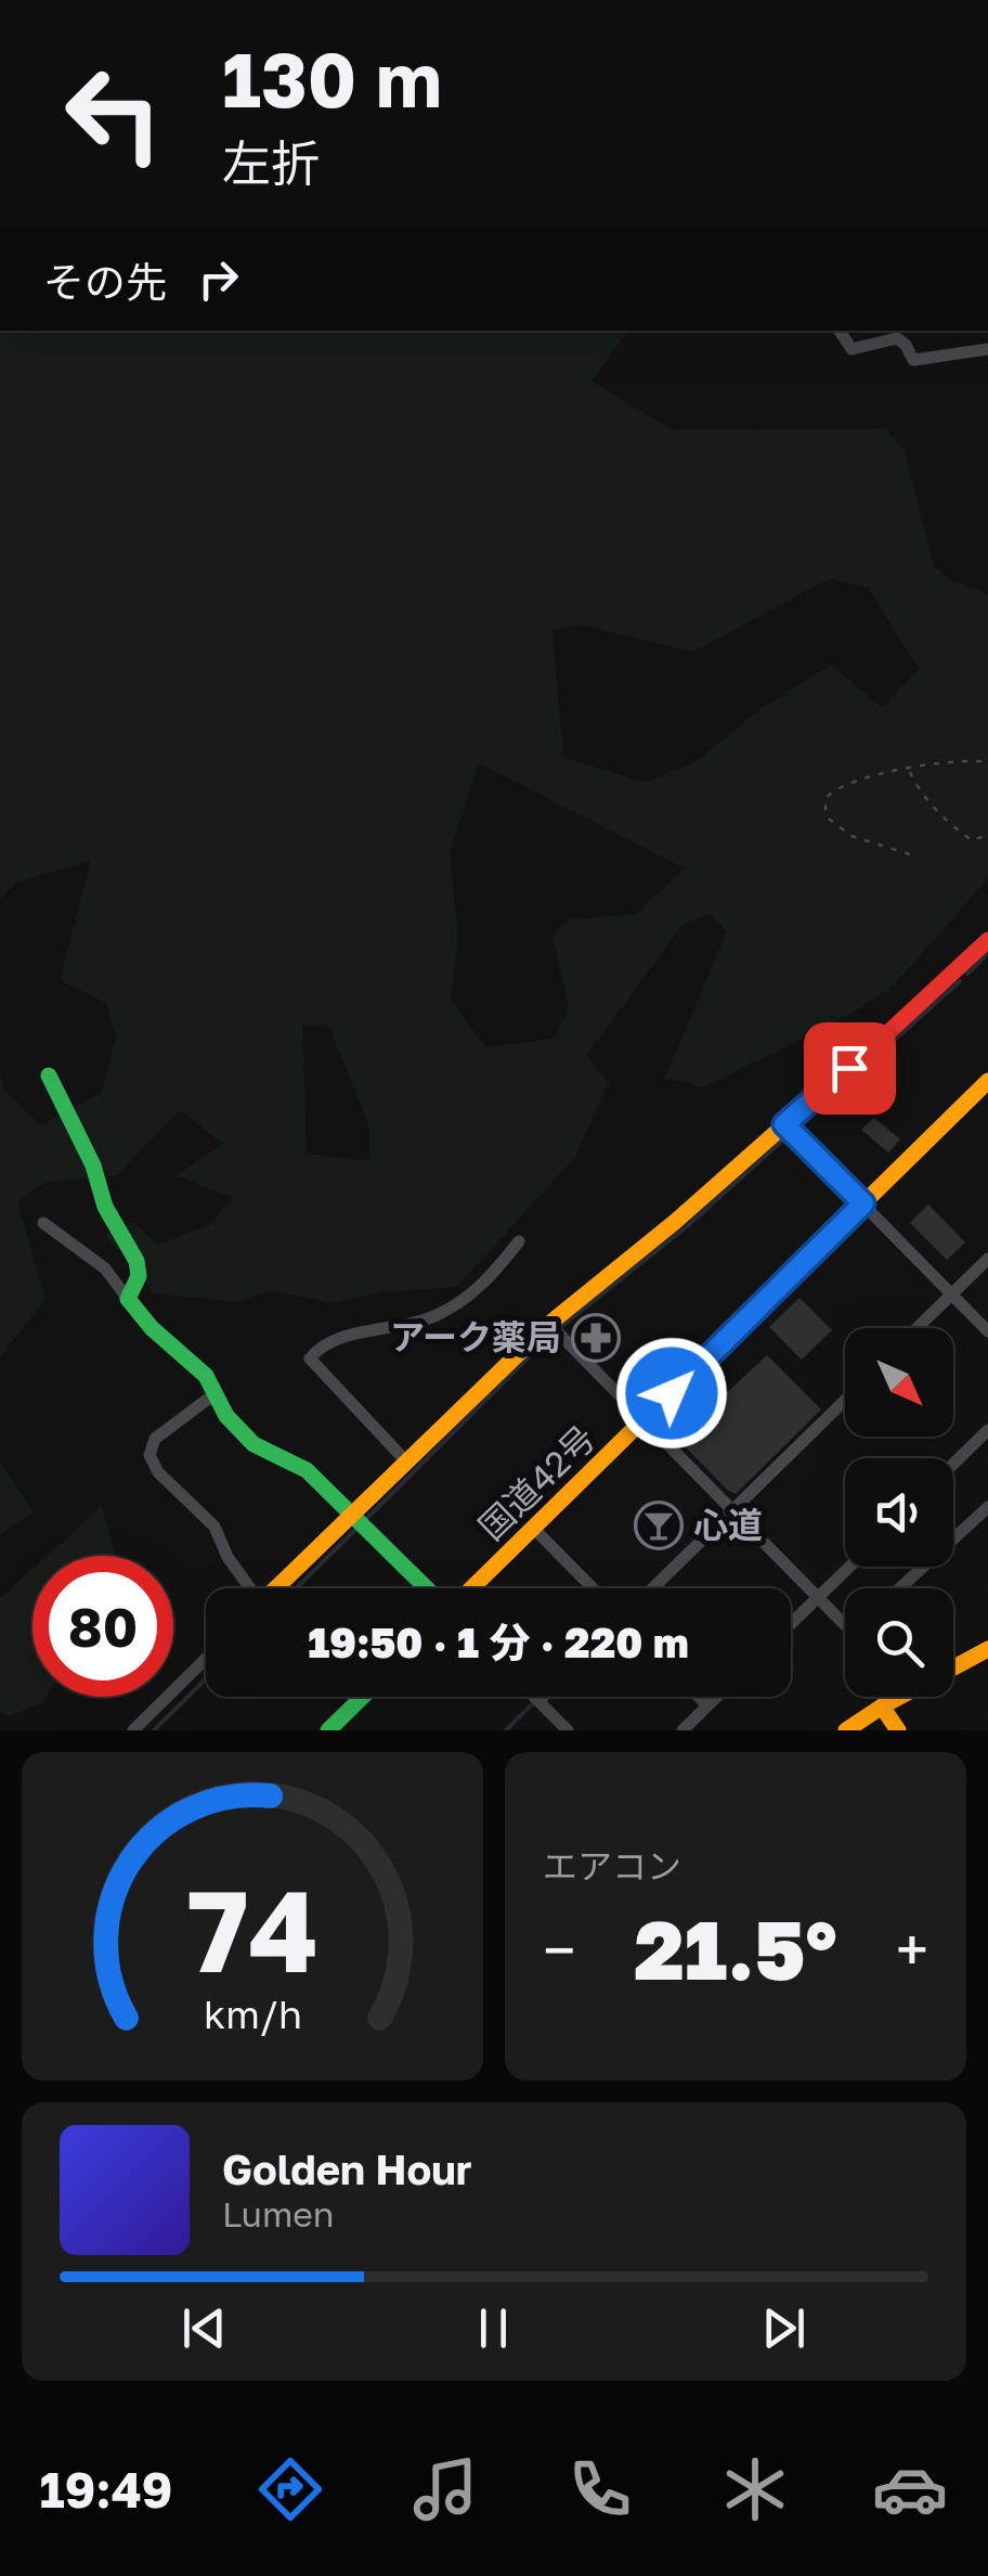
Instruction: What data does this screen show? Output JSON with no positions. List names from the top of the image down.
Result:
{
  "streets": {
    "main road": ["国道42号"]
  },
  "places": {
    "pharmacy": ["アーク薬局"],
    "bar": ["心道"]
  },
  "north": "bottom right",
  "page": {
    "turn": ["130 m", "左折"],
    "then": "その先",
    "limit": "80",
    "trip": "19:50 · 1 分 · 220 m",
    "tile": "エアコン",
    "heat": ["−", "21.5°", "+"],
    "song": ["Golden Hour", "Lumen"],
    "tabs": "19:49",
    "gauge": ["74", "km/h"]
  }
}
